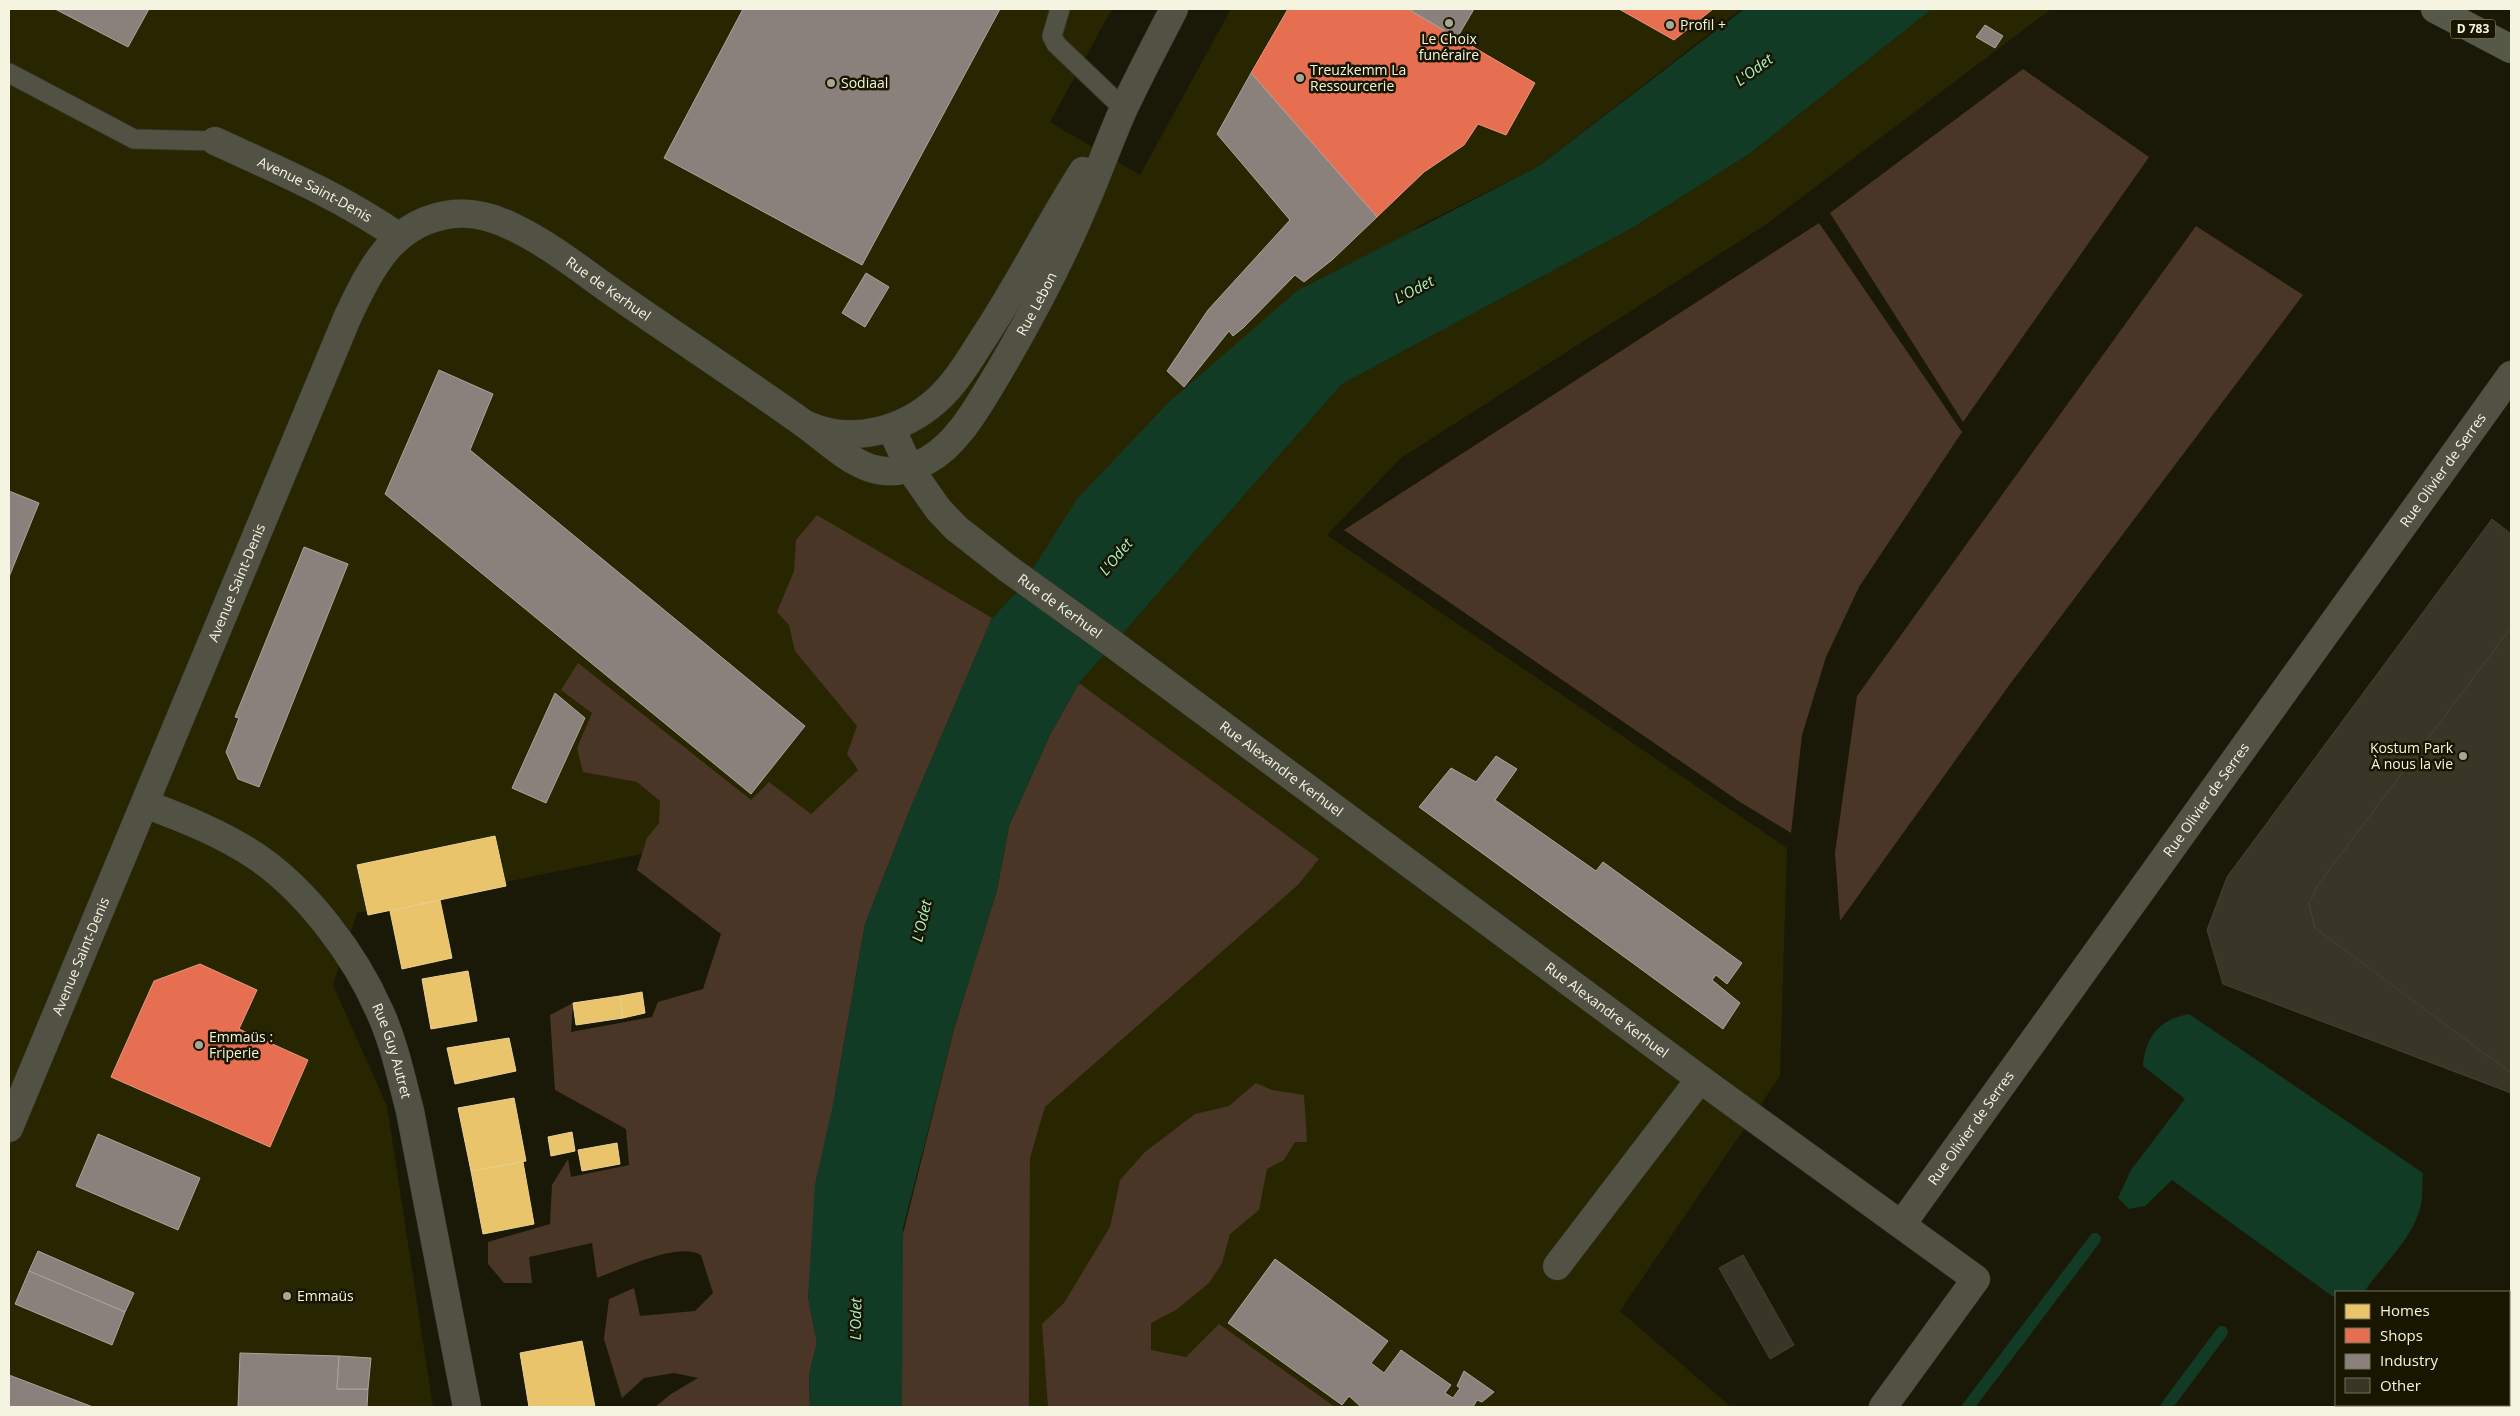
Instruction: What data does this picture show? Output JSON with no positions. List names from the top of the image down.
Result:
{
  "streets": {
    "main road": ["D 783"],
    "street": [
      "Avenue Saint-Denis",
      "Rue de Kerhuel",
      "Rue Lebon",
      "Rue Olivier de Serres",
      "Rue Alexandre Kerhuel",
      "Rue Guy Autret"
    ]
  },
  "crossings": [
    ["Avenue Saint-Denis", "Rue de Kerhuel"],
    ["Avenue Saint-Denis", "Rue Guy Autret"],
    ["Rue de Kerhuel", "Rue Lebon"],
    ["Rue de Kerhuel", "Rue Alexandre Kerhuel"],
    ["Rue Olivier de Serres", "Rue Alexandre Kerhuel"]
  ],
  "water": ["L'Odet"],
  "places": [
    "Le Choix funéraire",
    "Profil +",
    "Treuzkemm La Ressourcerie",
    "Sodiaal",
    "Kostum Park À nous la vie",
    "Emmaüs : Friperie",
    "Emmaüs"
  ],
  "legend": [
    "Homes",
    "Shops",
    "Industry",
    "Other"
  ]
}
